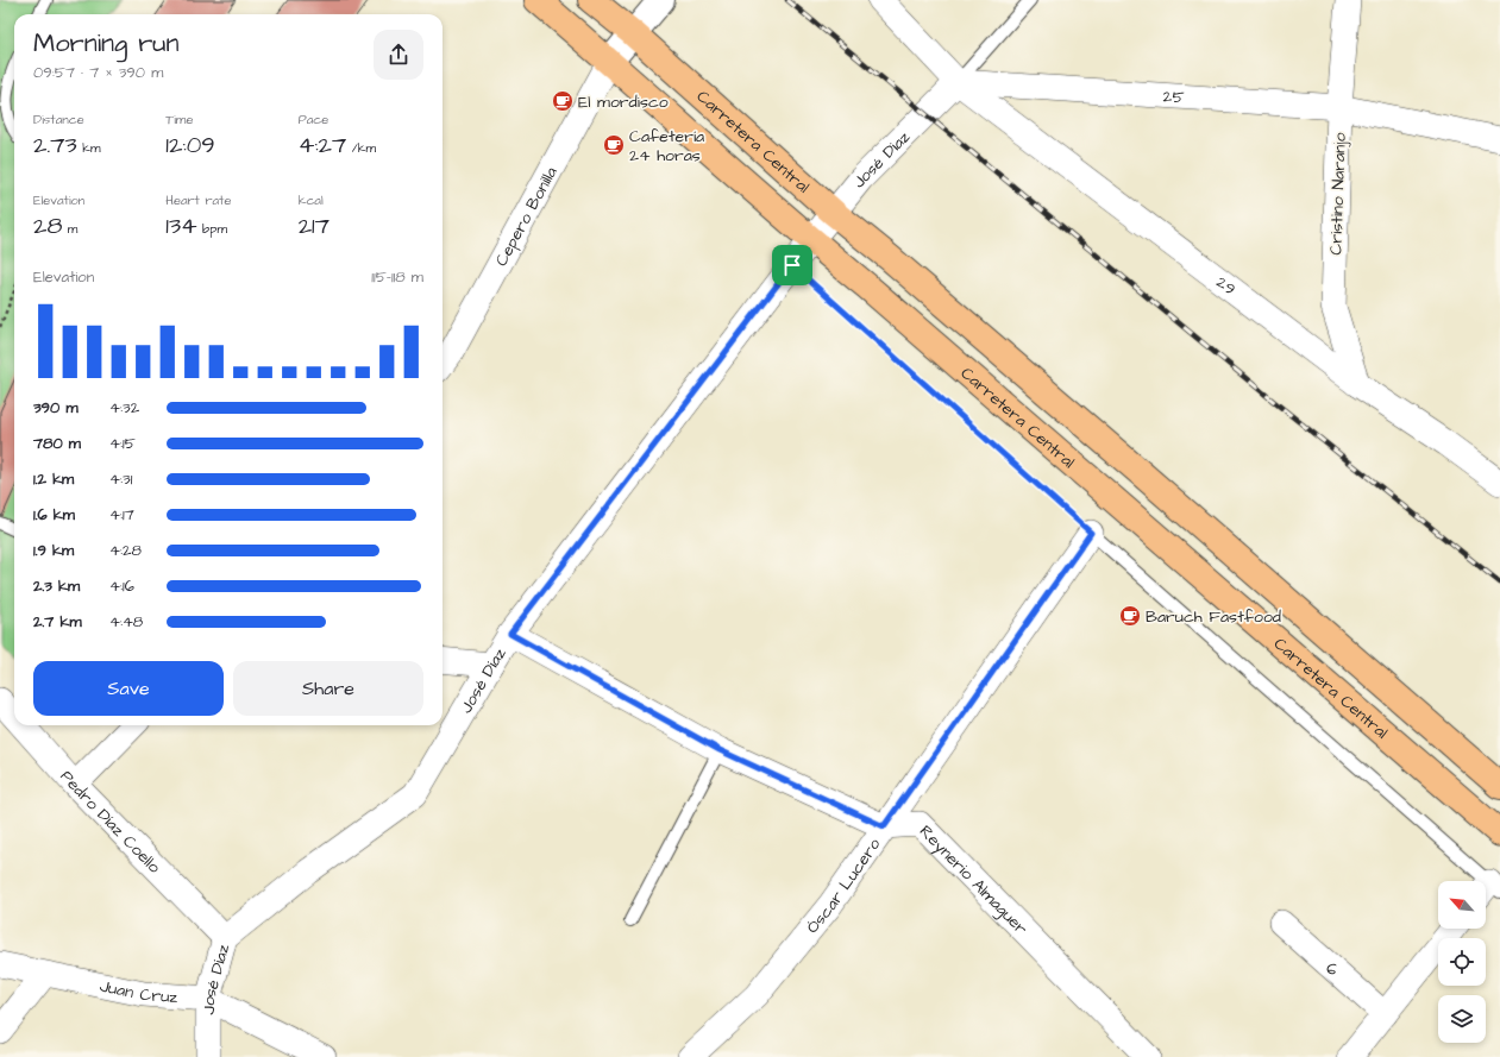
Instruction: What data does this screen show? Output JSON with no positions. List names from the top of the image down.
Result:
{
  "streets": {
    "main road": ["Carretera Central"],
    "street": [
      "25",
      "José Diaz",
      "Cristino Naranjo",
      "Cepero Bonilla",
      "29",
      "José Díaz",
      "Pedro Díaz Coello",
      "Reynerio Almaguer",
      "Óscar Lucero",
      "6",
      "Juan Cruz"
    ]
  },
  "crossings": [
    ["25", "José Diaz"],
    ["25", "Cristino Naranjo"],
    ["25", "29"],
    ["Carretera Central", "José Diaz"],
    ["Carretera Central", "Cepero Bonilla"],
    ["Carretera Central", "José Díaz"],
    ["José Diaz", "29"],
    ["José Diaz", "José Díaz"],
    ["Cristino Naranjo", "29"],
    ["José Díaz", "Pedro Díaz Coello"],
    ["José Díaz", "Reynerio Almaguer"],
    ["José Díaz", "Juan Cruz"],
    ["Reynerio Almaguer", "Óscar Lucero"]
  ],
  "places": {
    "cafe": ["El mordisco", "Cafetería 24 horas", "Baruch Fastfood"]
  },
  "north": "top left",
  "page": {
    "heading": ["Morning run", "09:57 · 7 × 390 m"],
    "stats": [
      ["Distance", "2.73 km"],
      ["Time", "12:09"],
      ["Pace", "4:27 /km"],
      ["Elevation", "28 m"],
      ["Heart rate", "134 bpm"],
      ["kcal", "217"]
    ],
    "chart": ["Elevation", "115–118 m"],
    "list": [
      {
        "name": "390 m",
        "note": "4:32"
      },
      {
        "name": "780 m",
        "note": "4:15"
      },
      {
        "name": "1.2 km",
        "note": "4:31"
      },
      {
        "name": "1.6 km",
        "note": "4:17"
      },
      {
        "name": "1.9 km",
        "note": "4:28"
      },
      {
        "name": "2.3 km",
        "note": "4:16"
      },
      {
        "name": "2.7 km",
        "note": "4:48"
      }
    ],
    "buttons": ["Save", "Share"]
  }
}
